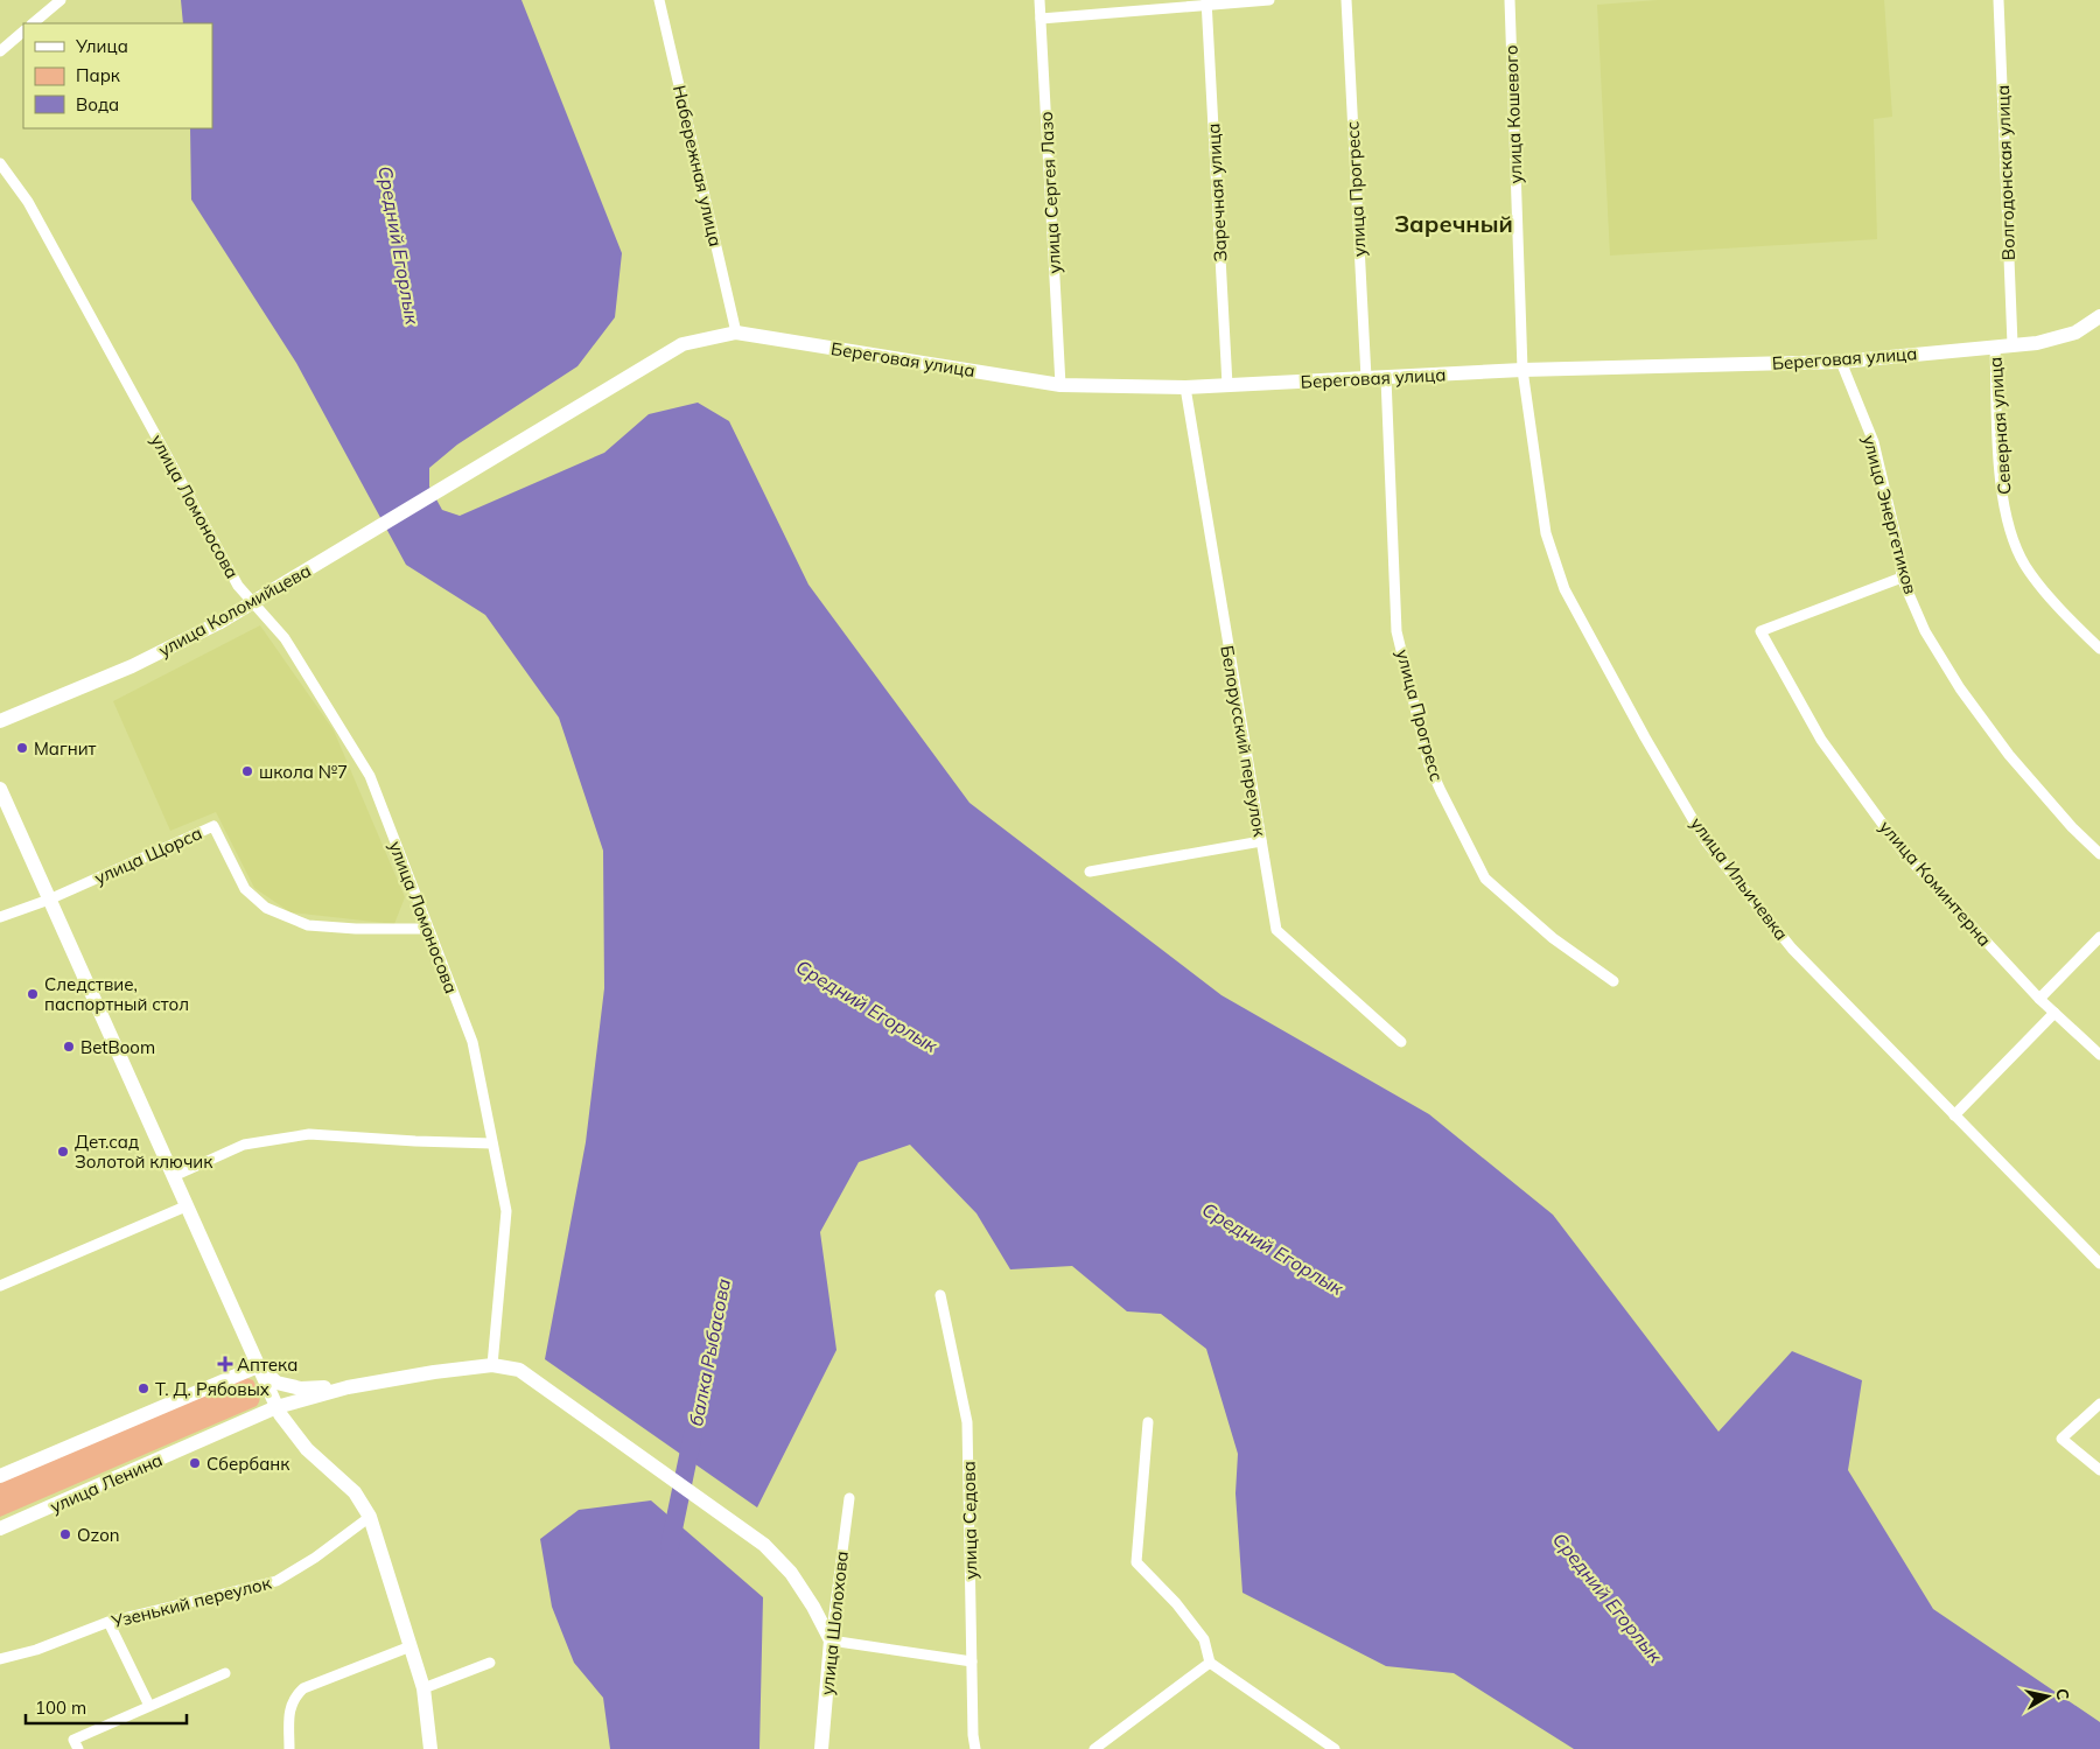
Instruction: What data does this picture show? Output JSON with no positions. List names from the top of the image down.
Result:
{
  "streets": {
    "main road": [
      "Береговая улица",
      "улица Коломийцева",
      "улица Ленина",
      "улица Шолохова"
    ],
    "street": [
      "улица Кошевого",
      "Набережная улица",
      "Волгодонская улица",
      "улица Прогресс",
      "улица Сергея Лазо",
      "Заречная улица",
      "Северная улица",
      "улица Ломоносова",
      "улица Энергетиков",
      "Белорусский переулок",
      "улица Щорса",
      "улица Ильичевка",
      "улица Коминтерна",
      "улица Седова",
      "Узенький переулок"
    ]
  },
  "crossings": [
    ["улица Кошевого", "Береговая улица"],
    ["улица Кошевого", "улица Ильичевка"],
    ["Набережная улица", "Береговая улица"],
    ["Набережная улица", "улица Коломийцева"],
    ["Волгодонская улица", "Береговая улица"],
    ["улица Прогресс", "Береговая улица"],
    ["улица Сергея Лазо", "Береговая улица"],
    ["Заречная улица", "Береговая улица"],
    ["Береговая улица", "Северная улица"],
    ["Береговая улица", "улица Энергетиков"],
    ["Береговая улица", "улица Коломийцева"],
    ["Береговая улица", "Белорусский переулок"],
    ["Береговая улица", "улица Ильичевка"],
    ["улица Ломоносова", "улица Коломийцева"],
    ["улица Ломоносова", "улица Щорса"],
    ["улица Энергетиков", "улица Коминтерна"]
  ],
  "districts": ["Заречный"],
  "water": ["Средний Егорлык", "балка Рыбасова"],
  "places": {
    "other": [
      "Магнит",
      "школа №7",
      "Следствие, паспортный стол",
      "BetBoom",
      "Дет.сад Золотой ключик",
      "Т. Д. Рябовых",
      "Сбербанк",
      "Ozon"
    ],
    "health": ["Аптека"]
  },
  "legend": ["Улица", "Парк", "Вода"],
  "scale_bar": "100 m",
  "north": "right"
}
